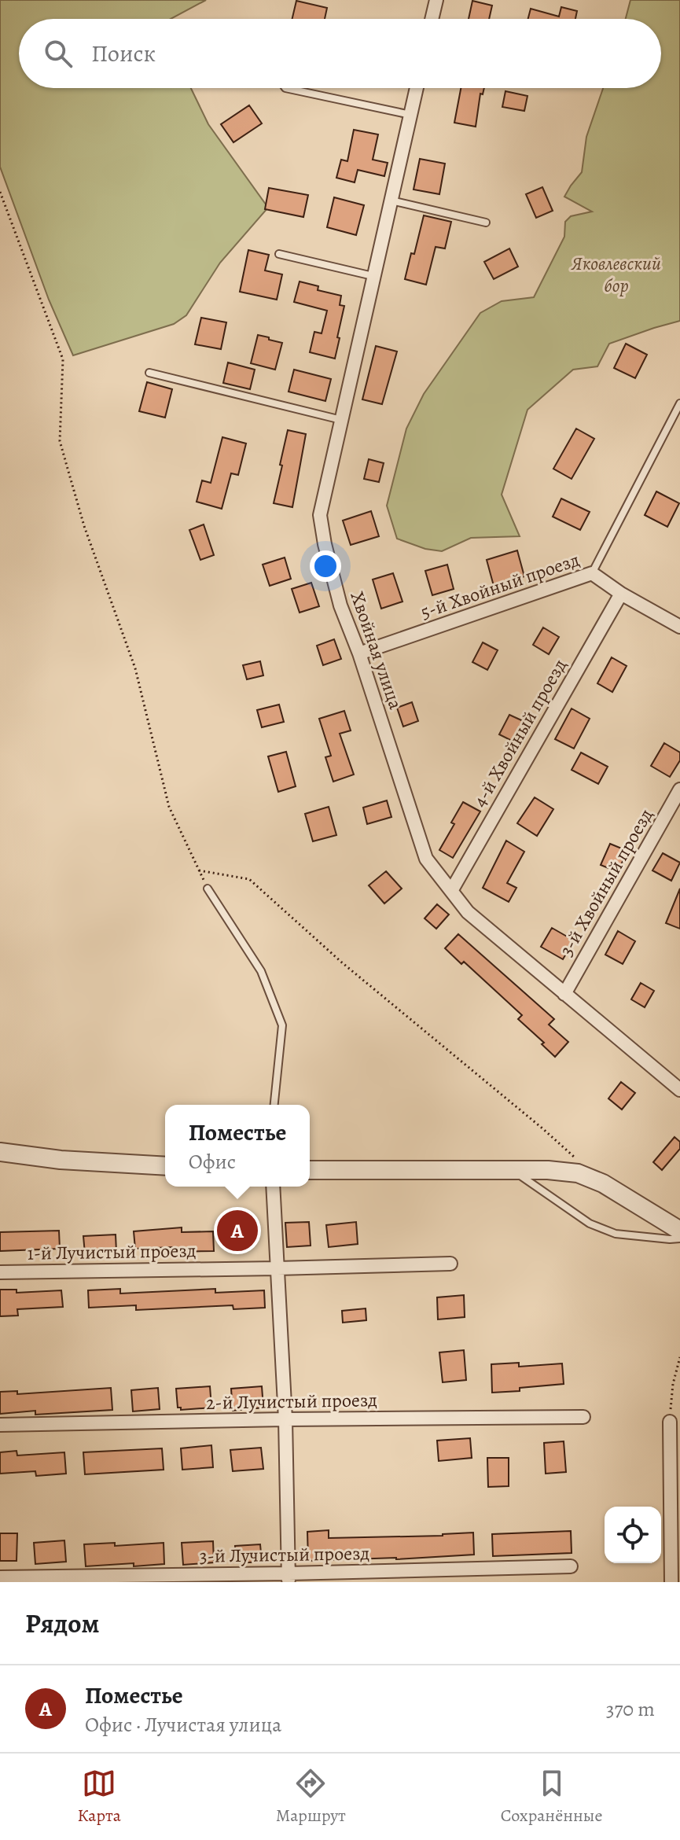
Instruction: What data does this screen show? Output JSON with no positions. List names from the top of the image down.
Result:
{
  "streets": {
    "street": [
      "5-й Хвойный проезд",
      "Хвойная улица",
      "4-й Хвойный проезд",
      "3-й Хвойный проезд",
      "1-й Лучистый проезд",
      "2-й Лучистый проезд",
      "3-й Лучистый проезд"
    ]
  },
  "crossings": [
    ["5-й Хвойный проезд", "Хвойная улица"],
    ["5-й Хвойный проезд", "4-й Хвойный проезд"],
    ["Хвойная улица", "4-й Хвойный проезд"],
    ["Хвойная улица", "3-й Хвойный проезд"]
  ],
  "parks": ["Яковлевский бор"],
  "page": {
    "search": "Поиск",
    "popup": ["Поместье", "Офис"],
    "pins": "A",
    "heading": "Рядом",
    "list": [
      {
        "mark": "A",
        "name": "Поместье",
        "note": "Офис · Лучистая улица",
        "value": "370 m"
      }
    ],
    "nav": ["Карта", "Маршрут", "Сохранённые"]
  }
}
